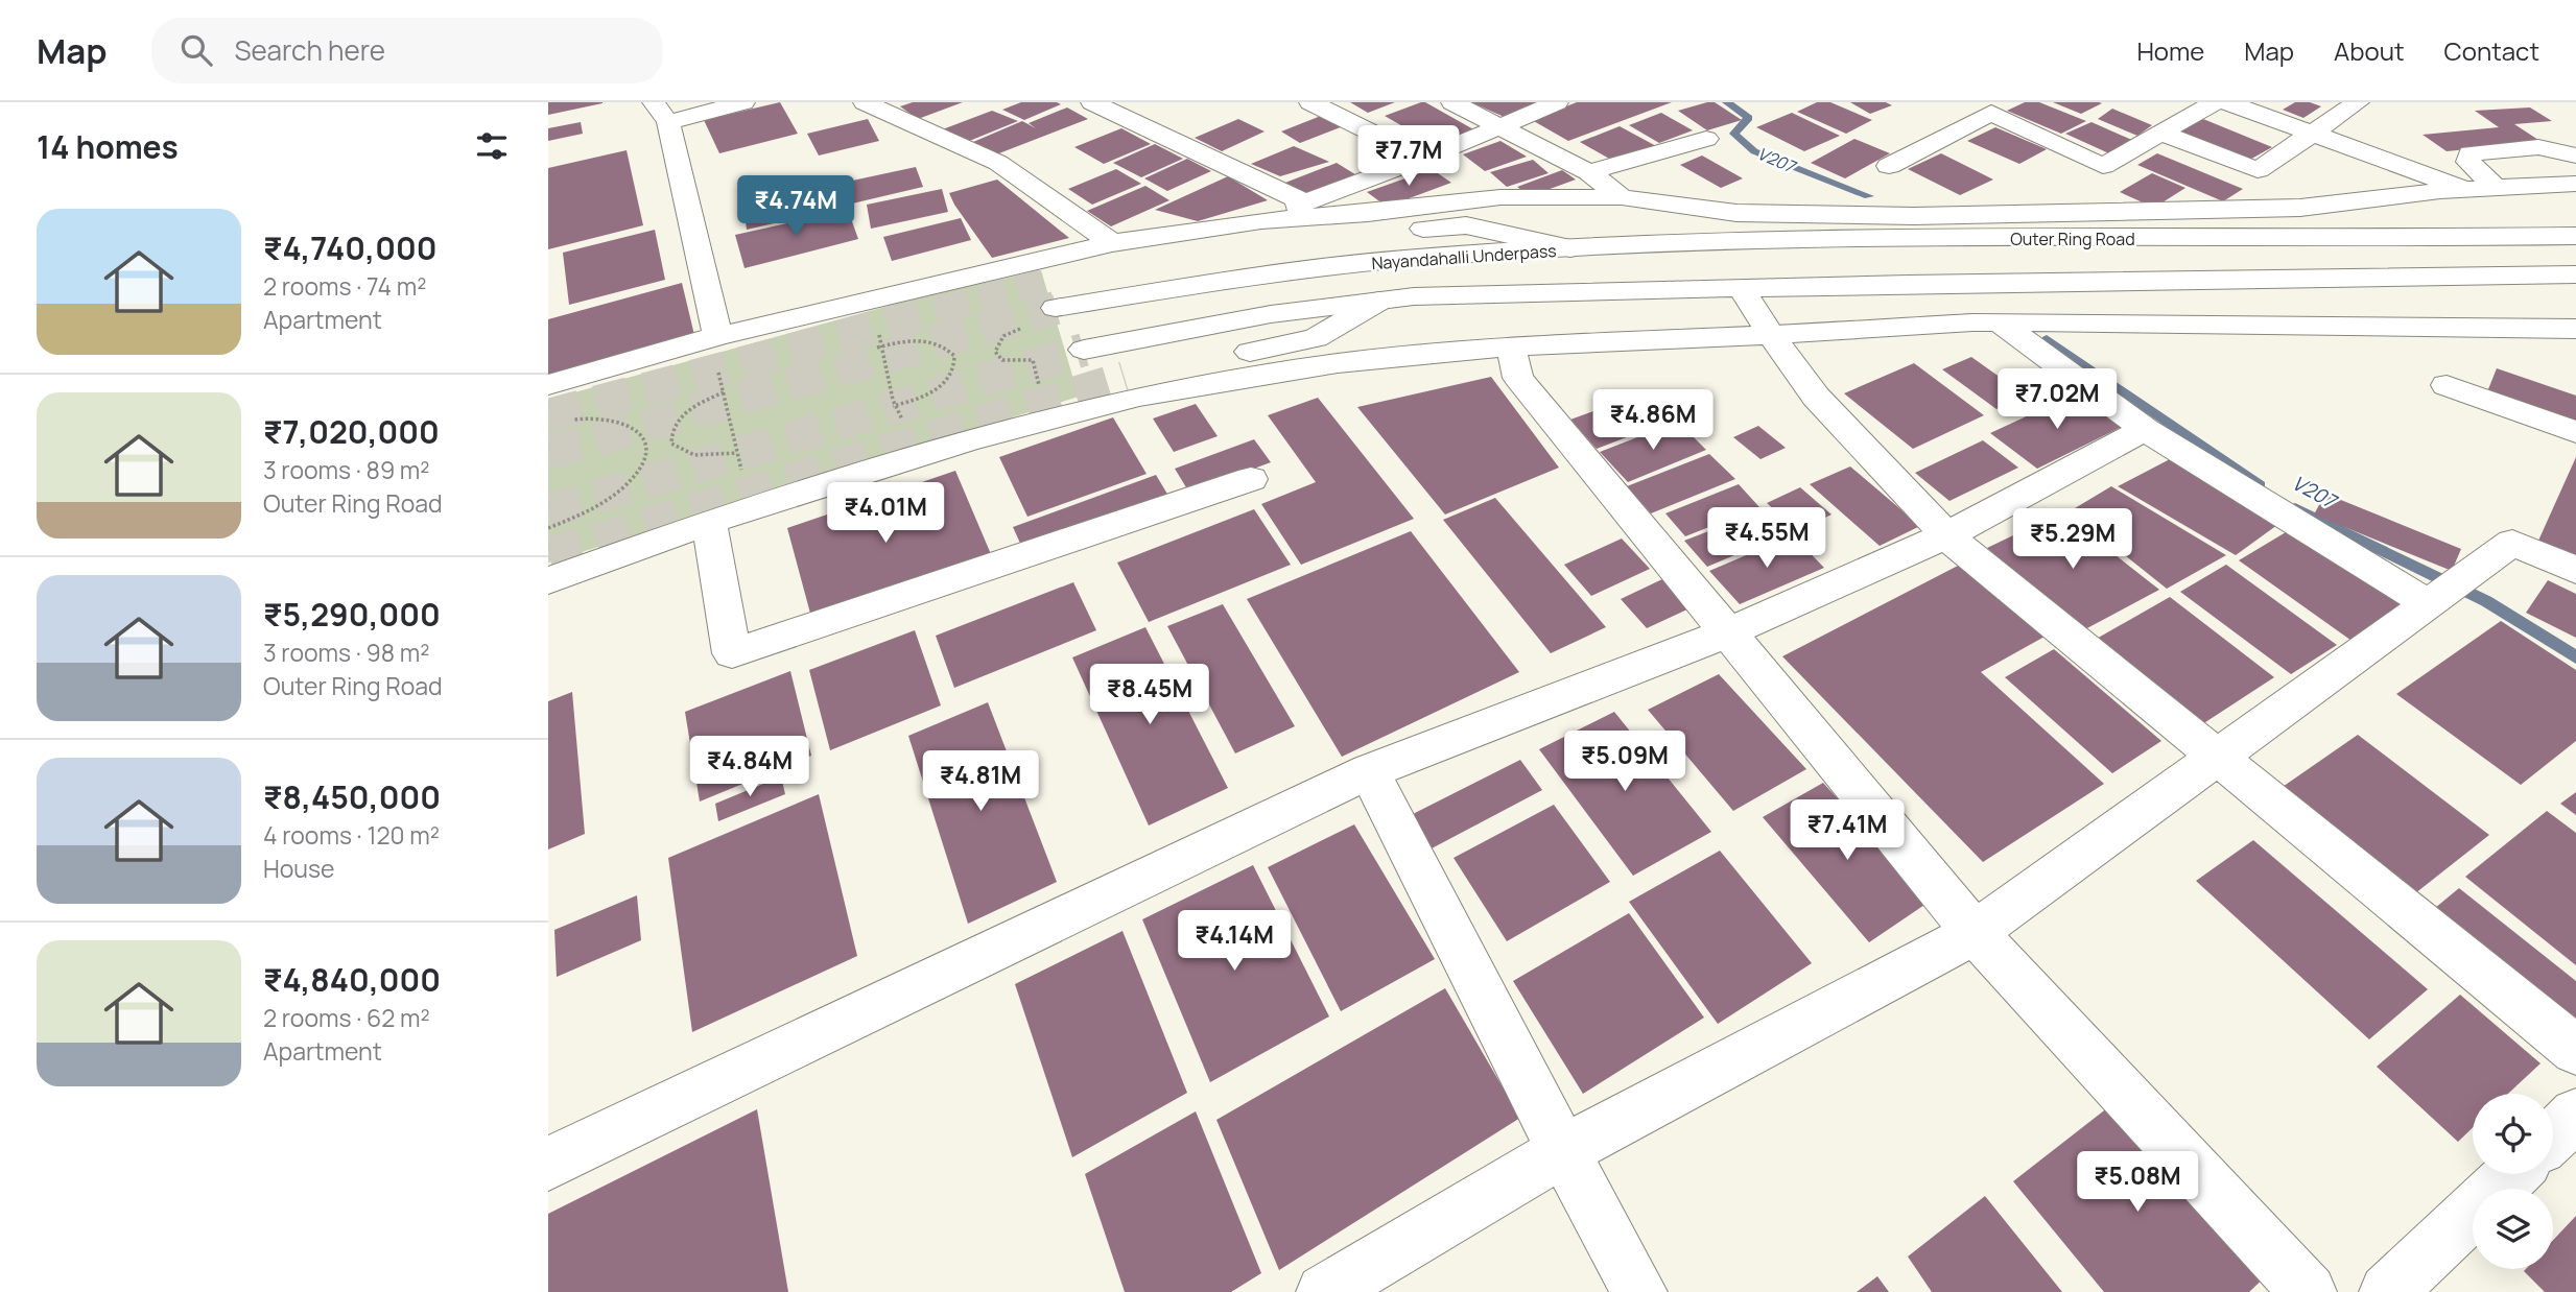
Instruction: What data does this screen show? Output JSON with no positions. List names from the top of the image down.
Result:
{
  "streets": {
    "main road": ["Outer Ring Road", "Nayandahalli Underpass"]
  },
  "crossings": [
    ["Outer Ring Road", "Nayandahalli Underpass"]
  ],
  "water": ["V207"],
  "page": {
    "header": "Map",
    "search": "Search here",
    "nav": [
      "Home",
      "Map",
      "About",
      "Contact"
    ],
    "heading": "14 homes",
    "price": [
      "₹7.7M",
      "₹4.74M",
      "₹7.02M",
      "₹4.86M",
      "₹4.01M",
      "₹4.55M",
      "₹5.29M",
      "₹8.45M",
      "₹5.09M",
      "₹4.84M",
      "₹4.81M",
      "₹7.41M",
      "₹4.14M",
      "₹5.08M"
    ],
    "list": [
      {
        "name": "₹4,740,000",
        "note": "2 rooms · 74 m² · Apartment"
      },
      {
        "name": "₹7,020,000",
        "note": "3 rooms · 89 m² · Outer Ring Road"
      },
      {
        "name": "₹5,290,000",
        "note": "3 rooms · 98 m² · Outer Ring Road"
      },
      {
        "name": "₹8,450,000",
        "note": "4 rooms · 120 m² · House"
      },
      {
        "name": "₹4,840,000",
        "note": "2 rooms · 62 m² · Apartment"
      }
    ]
  }
}
